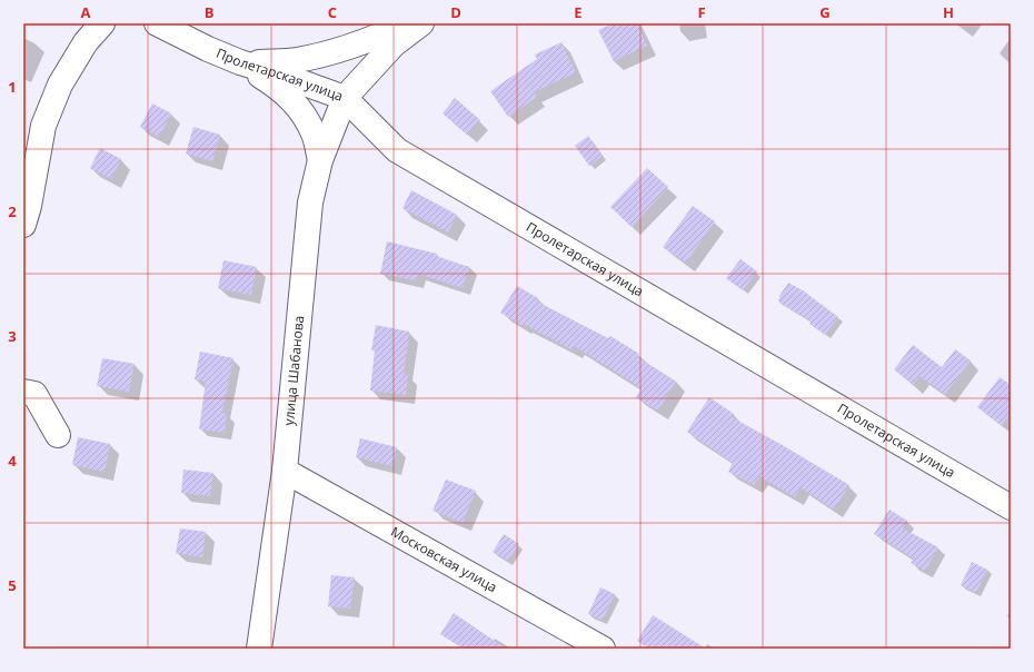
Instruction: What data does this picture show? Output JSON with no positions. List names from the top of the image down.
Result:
{
  "streets": {
    "street": ["Пролетарская улица", "улица Шабанова", "Московская улица"]
  },
  "crossings": [
    ["Пролетарская улица", "улица Шабанова"],
    ["улица Шабанова", "Московская улица"]
  ],
  "grid": {
    "columns": [
      "A",
      "B",
      "C",
      "D",
      "E",
      "F",
      "G",
      "H"
    ],
    "rows": [
      "1",
      "2",
      "3",
      "4",
      "5"
    ]
  }
}
